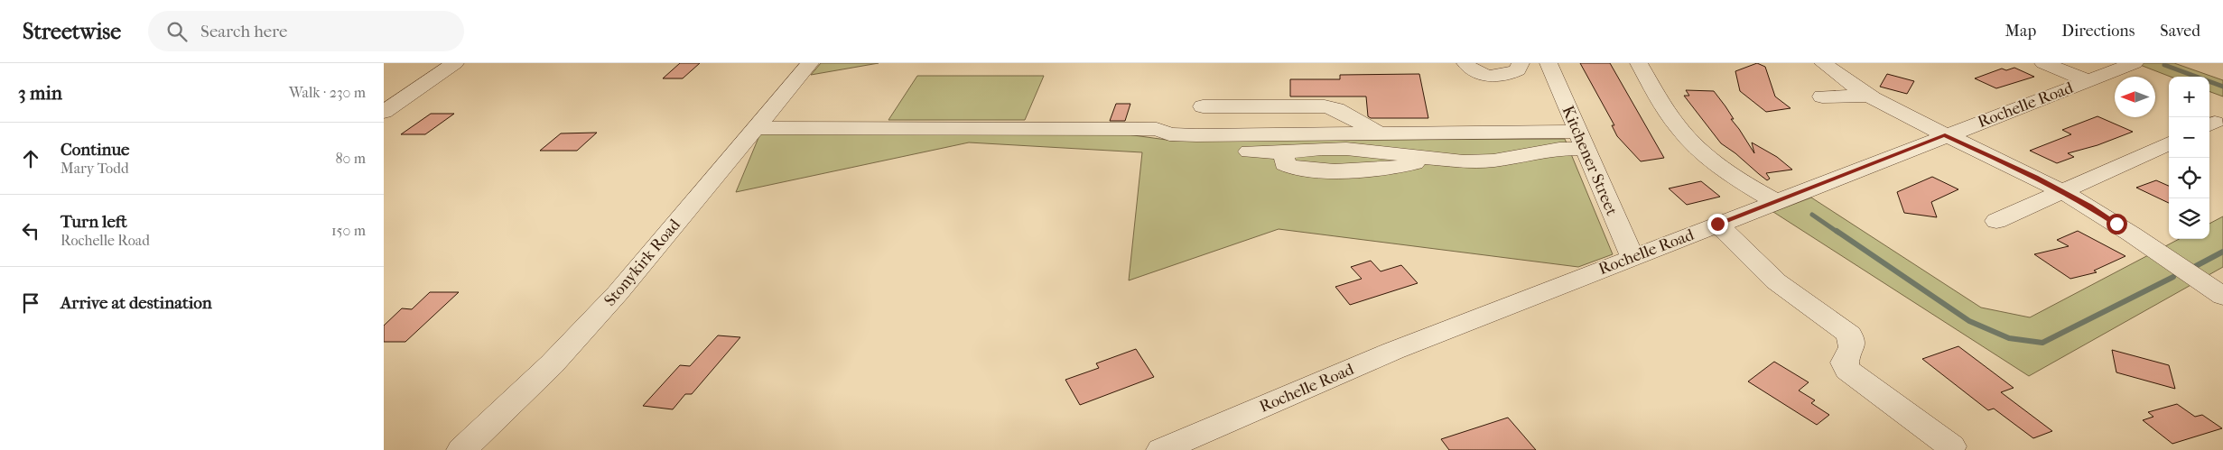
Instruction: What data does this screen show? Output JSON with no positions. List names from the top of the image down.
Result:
{
  "streets": {
    "street": ["Rochelle Road", "Kitchener Street", "Stonykirk Road"]
  },
  "crossings": [
    ["Rochelle Road", "Kitchener Street"]
  ],
  "north": "left",
  "page": {
    "header": "Streetwise",
    "search": "Search here",
    "nav": ["Map", "Directions", "Saved"],
    "heading": ["3 min", "Walk · 230 m"],
    "map_buttons": ["+", "−"],
    "list": [
      ["Continue", "Mary Todd", "80 m"],
      ["Turn left", "Rochelle Road", "150 m"],
      "Arrive at destination"
    ]
  }
}
